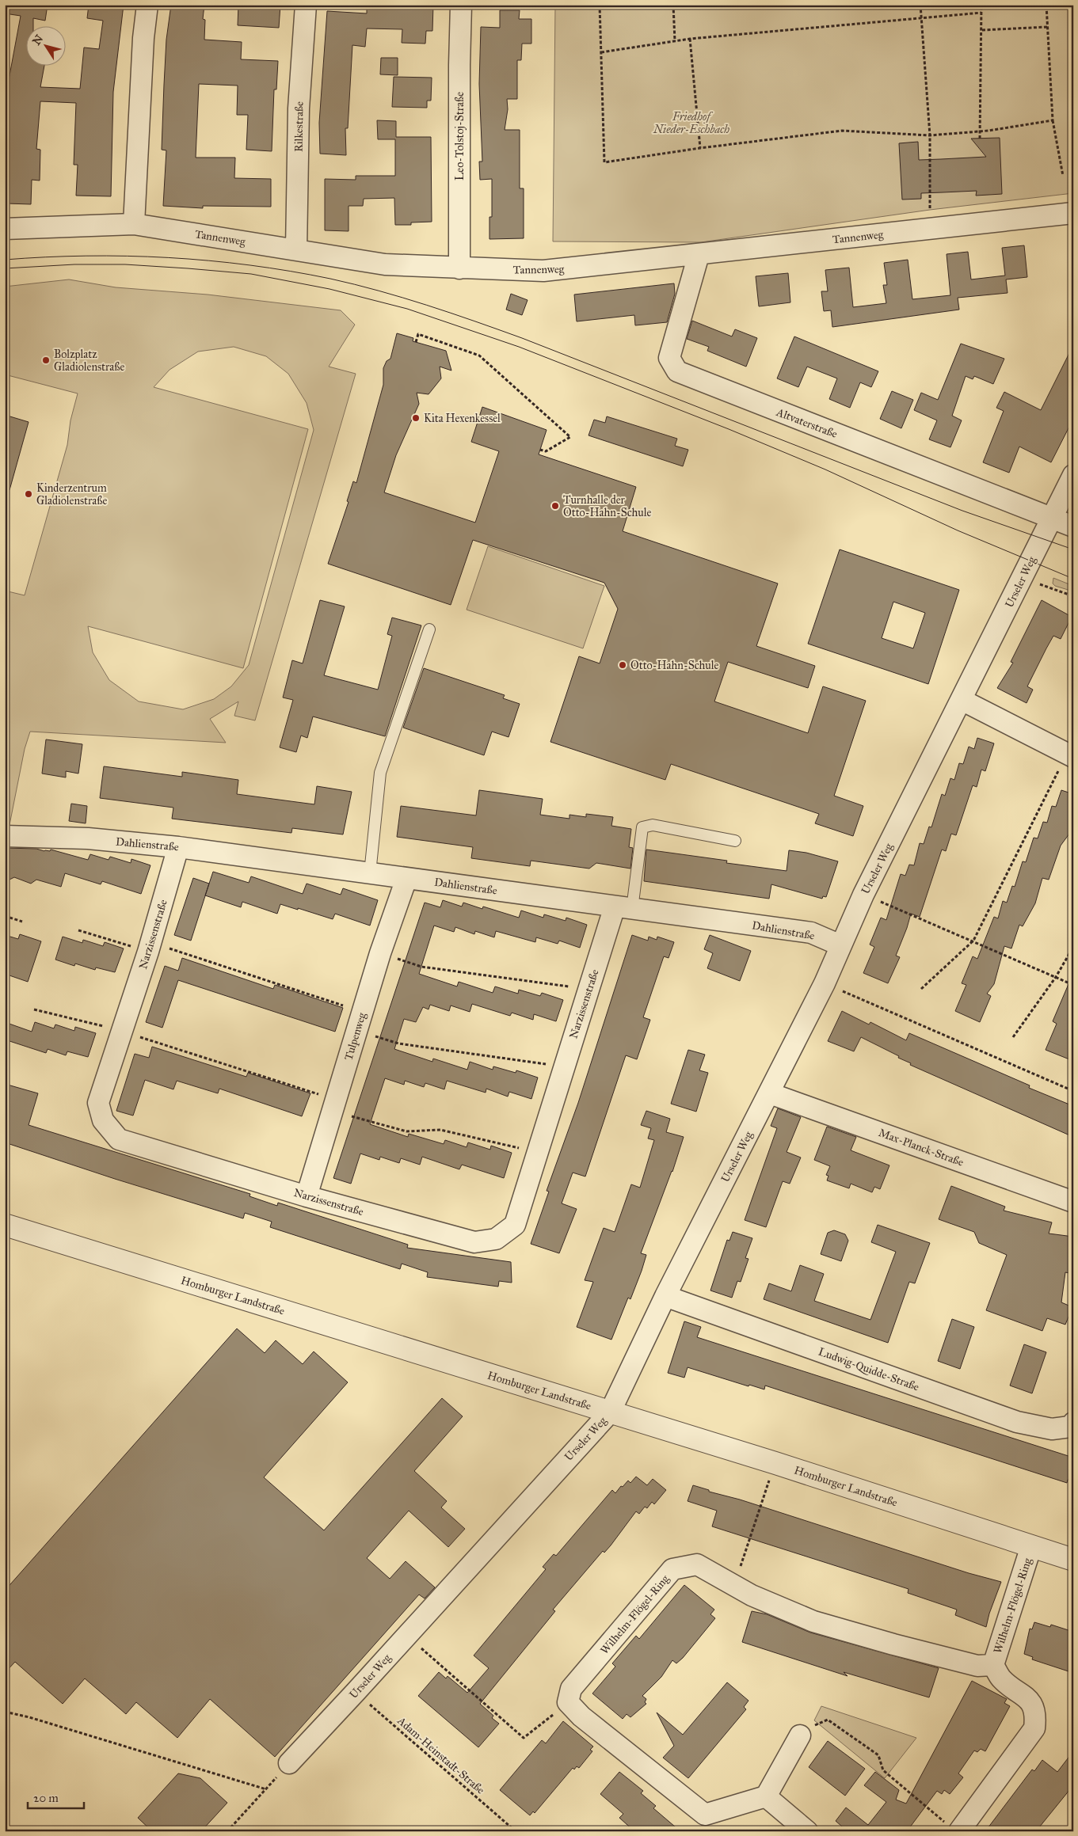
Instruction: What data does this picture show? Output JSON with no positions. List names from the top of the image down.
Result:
{
  "streets": {
    "street": [
      "Rilkestraße",
      "Leo-Tolstoj-Straße",
      "Tannenweg",
      "Altvaterstraße",
      "Urseler Weg",
      "Dahlienstraße",
      "Narzissenstraße",
      "Tulpenweg",
      "Max-Planck-Straße",
      "Homburger Landstraße",
      "Ludwig-Quidde-Straße",
      "Wilhelm-Flögel-Ring"
    ],
    "path": ["Adam-Heinstadt-Straße"]
  },
  "crossings": [
    ["Rilkestraße", "Tannenweg"],
    ["Leo-Tolstoj-Straße", "Tannenweg"],
    ["Tannenweg", "Altvaterstraße"],
    ["Altvaterstraße", "Urseler Weg"],
    ["Urseler Weg", "Dahlienstraße"],
    ["Urseler Weg", "Max-Planck-Straße"],
    ["Urseler Weg", "Homburger Landstraße"],
    ["Urseler Weg", "Ludwig-Quidde-Straße"],
    ["Urseler Weg", "Adam-Heinstadt-Straße"],
    ["Dahlienstraße", "Narzissenstraße"],
    ["Dahlienstraße", "Tulpenweg"],
    ["Narzissenstraße", "Tulpenweg"],
    ["Homburger Landstraße", "Wilhelm-Flögel-Ring"]
  ],
  "parks": ["Friedhof Nieder-Eschbach"],
  "places": [
    "Bolzplatz Gladiolenstraße",
    "Kita Hexenkessel",
    "Kinderzentrum Gladiolenstraße",
    "Turnhalle der Otto-Hahn-Schule",
    "Otto-Hahn-Schule"
  ],
  "scale_bar": "20 m",
  "north": "top left"
}
